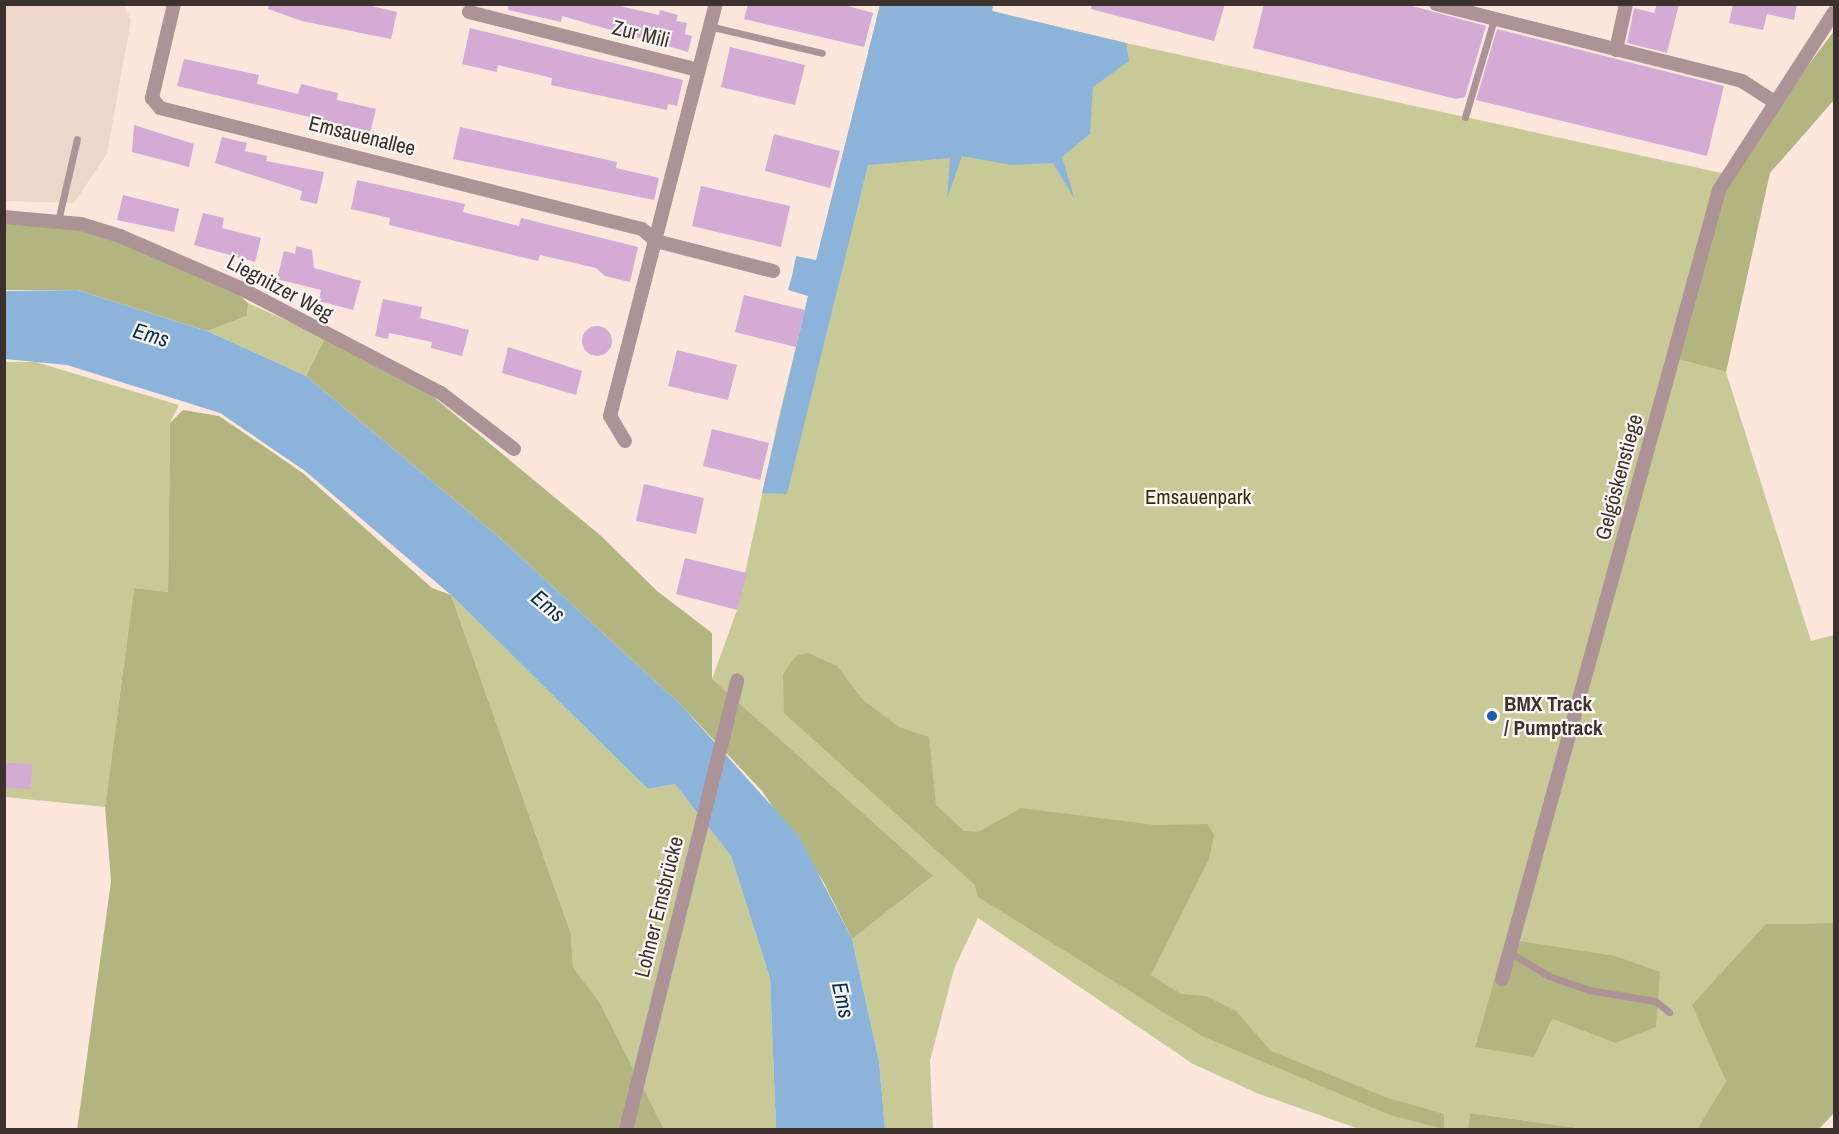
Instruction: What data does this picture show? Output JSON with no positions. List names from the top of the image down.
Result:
{
  "streets": {
    "street": [
      "Zur Mili",
      "Emsauenallee",
      "Liegnitzer Weg",
      "Gelgöskenstiege",
      "Lohner Emsbrücke"
    ]
  },
  "water": ["Ems"],
  "parks": ["Emsauenpark"],
  "places": ["BMX Track / Pumptrack"]
}
